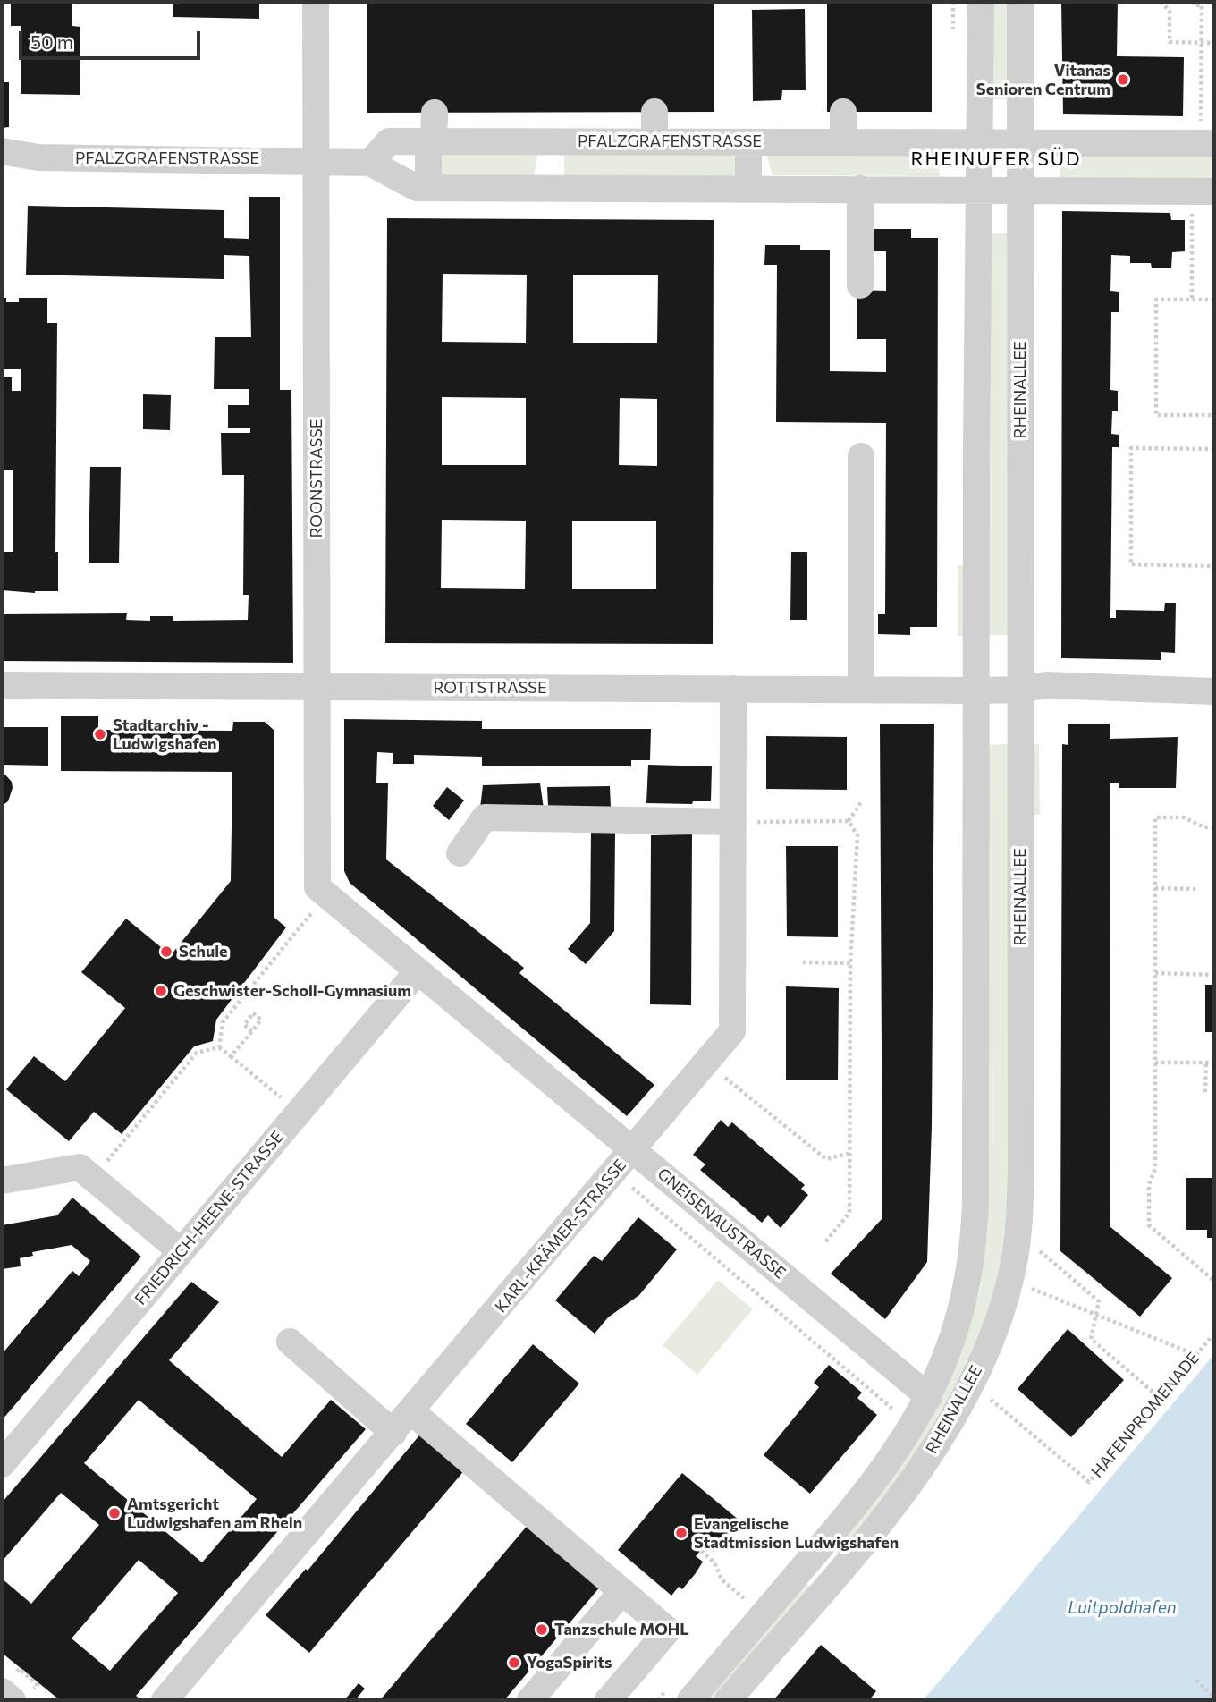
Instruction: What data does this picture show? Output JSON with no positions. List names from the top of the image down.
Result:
{
  "streets": {
    "street": [
      "PFALZGRAFENSTRASSE",
      "RHEINALLEE",
      "ROONSTRASSE",
      "ROTTSTRASSE",
      "FRIEDRICH-HEENE-STRASSE",
      "GNEISENAUSTRASSE",
      "KARL-KRÄMER-STRASSE"
    ],
    "path": ["HAFENPROMENADE"]
  },
  "crossings": [
    ["PFALZGRAFENSTRASSE", "RHEINALLEE"],
    ["PFALZGRAFENSTRASSE", "ROONSTRASSE"],
    ["RHEINALLEE", "ROTTSTRASSE"],
    ["RHEINALLEE", "GNEISENAUSTRASSE"],
    ["ROONSTRASSE", "ROTTSTRASSE"],
    ["ROONSTRASSE", "GNEISENAUSTRASSE"],
    ["ROTTSTRASSE", "KARL-KRÄMER-STRASSE"],
    ["FRIEDRICH-HEENE-STRASSE", "GNEISENAUSTRASSE"],
    ["GNEISENAUSTRASSE", "KARL-KRÄMER-STRASSE"]
  ],
  "districts": ["RHEINUFER SÜD"],
  "water": ["Luitpoldhafen"],
  "places": [
    "Vitanas Senioren Centrum",
    "Stadtarchiv - Ludwigshafen",
    "Schule",
    "Geschwister-Scholl-Gymnasium",
    "Amtsgericht Ludwigshafen am Rhein",
    "Evangelische Stadtmission Ludwigshafen",
    "Tanzschule MOHL",
    "YogaSpirits"
  ],
  "scale_bar": "50 m"
}
